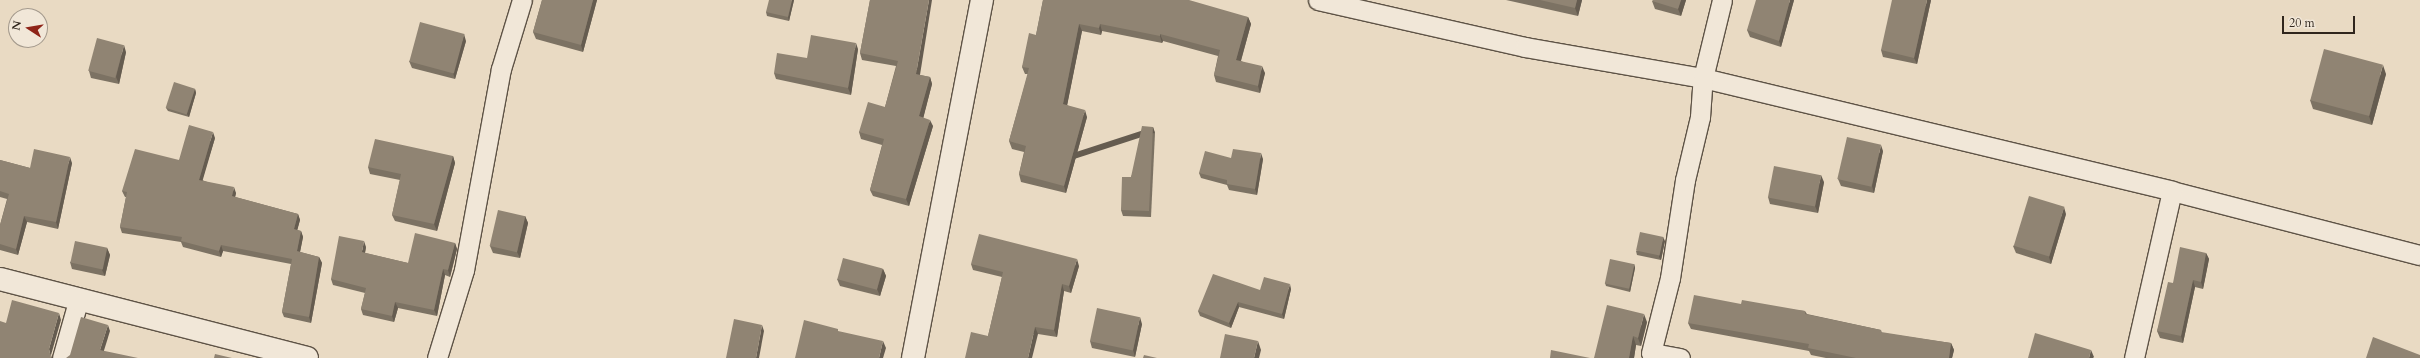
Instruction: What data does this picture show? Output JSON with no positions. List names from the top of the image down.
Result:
{
  "scale_bar": "20 m",
  "north": "left"
}
